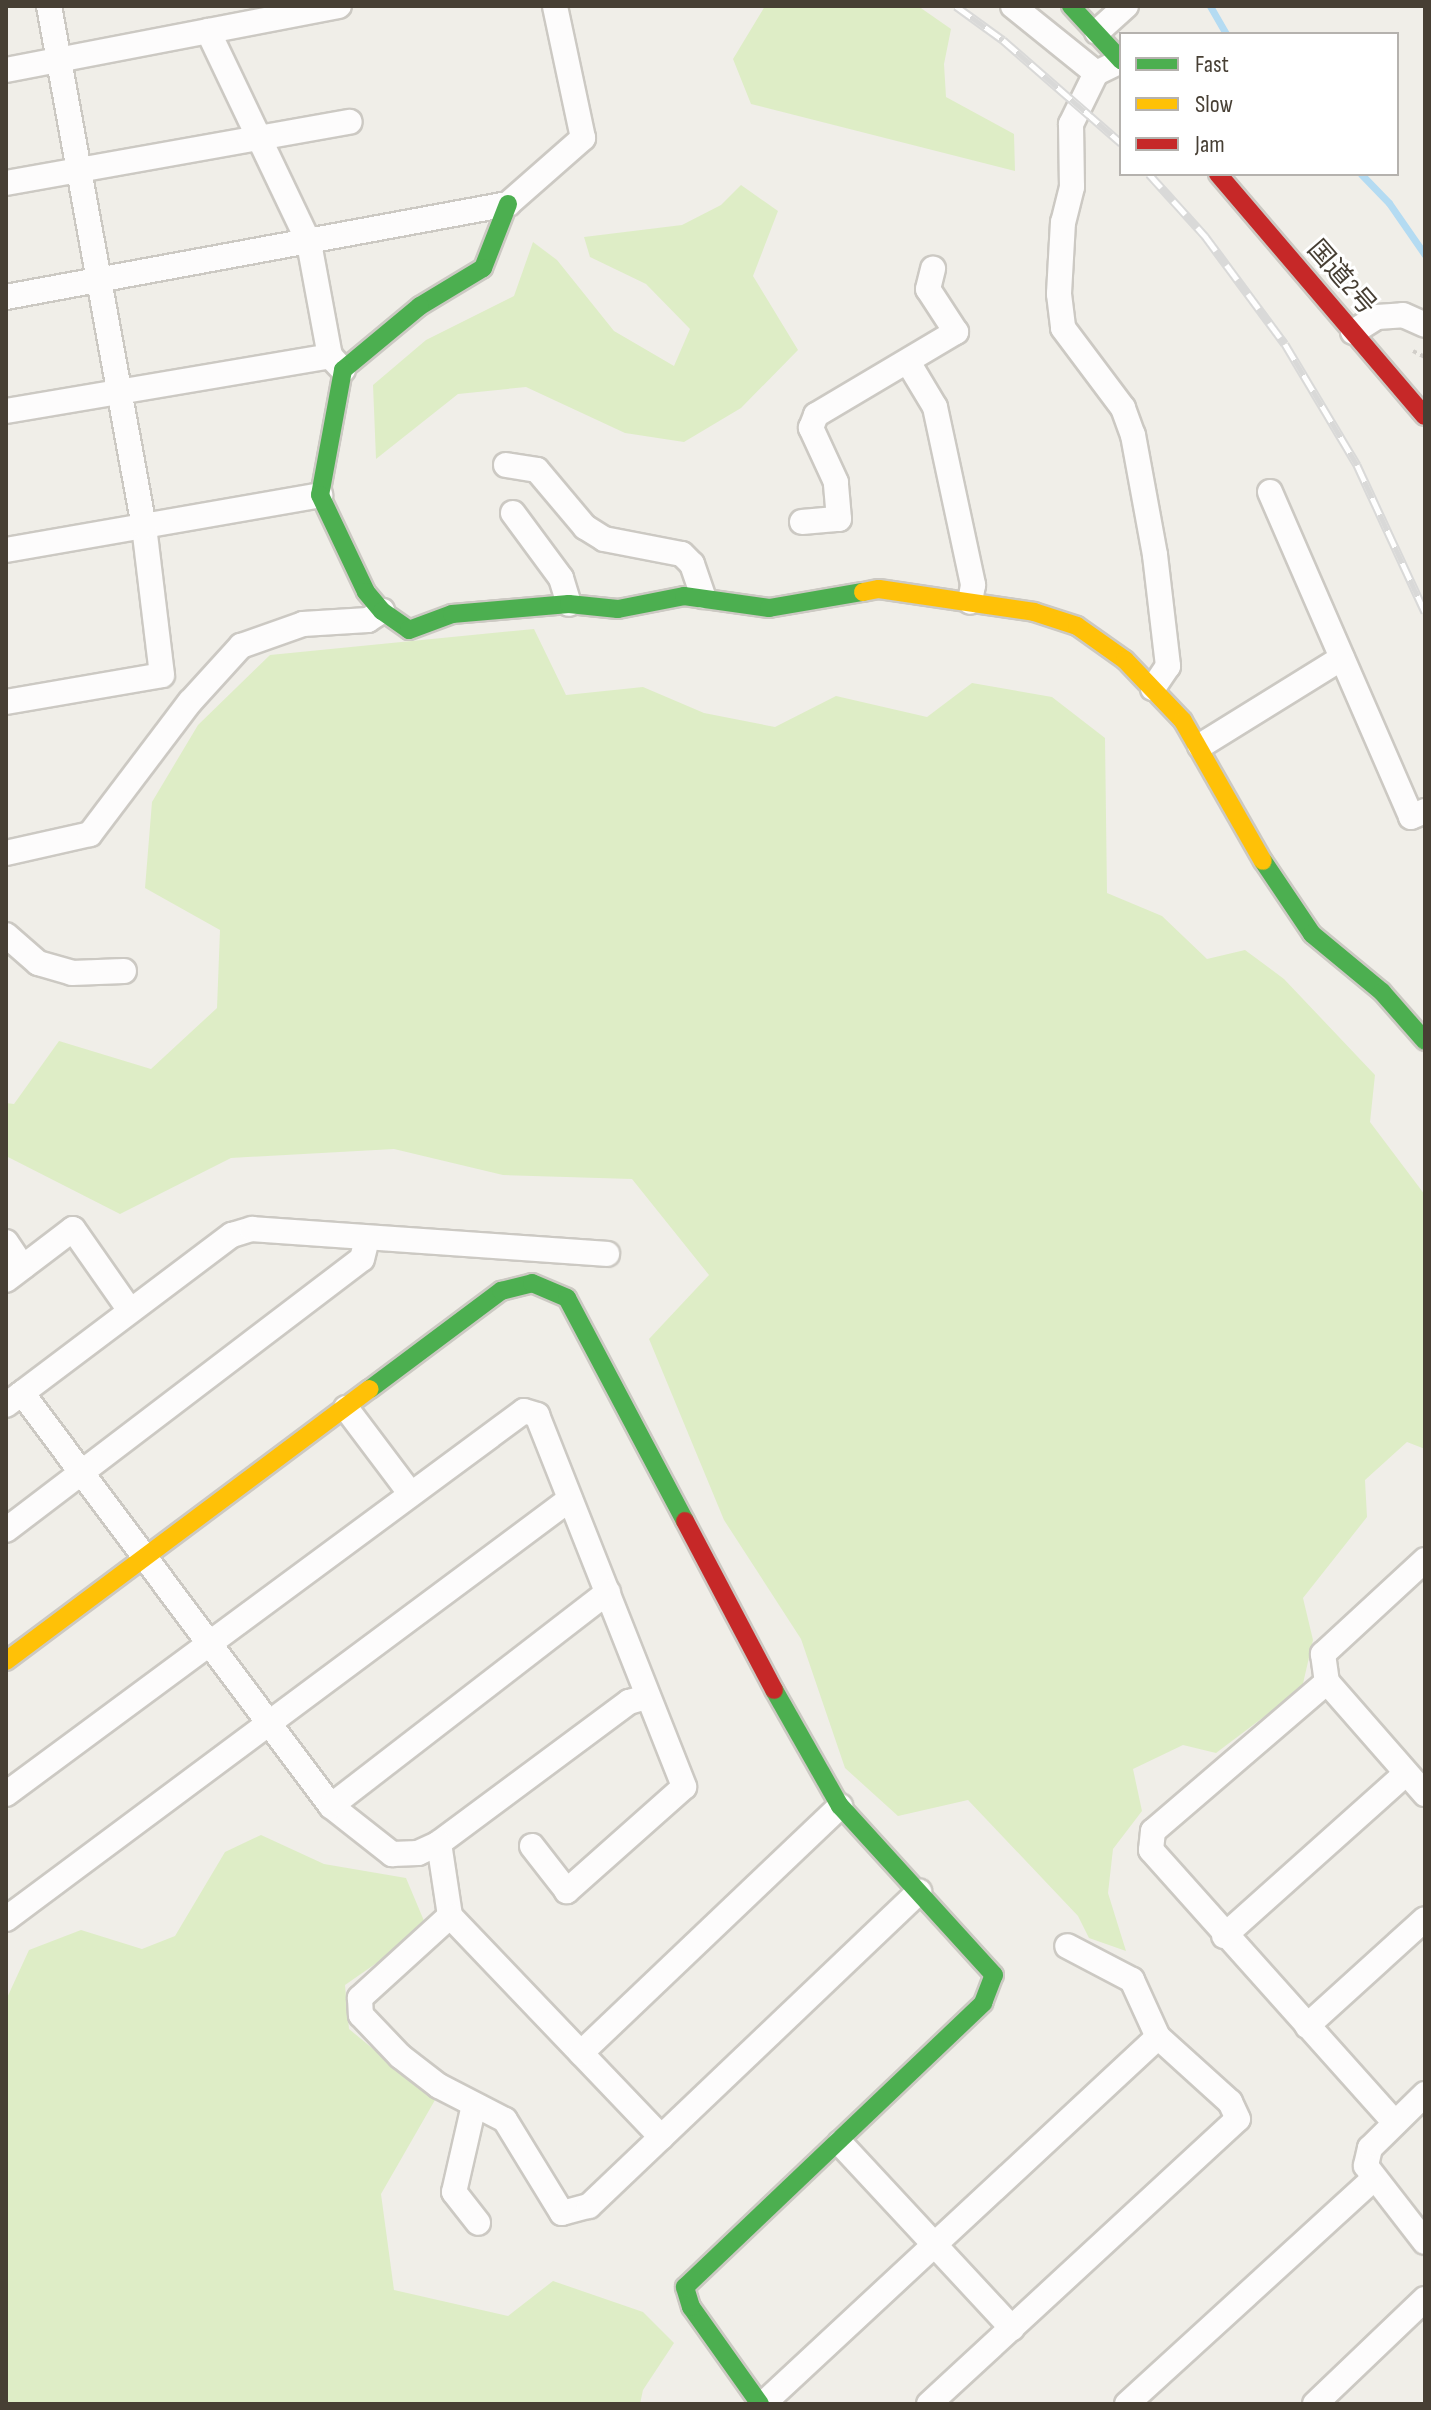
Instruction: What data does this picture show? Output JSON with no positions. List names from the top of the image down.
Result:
{
  "streets": {
    "main road": ["国道2号"]
  },
  "legend": ["Fast", "Slow", "Jam"]
}
